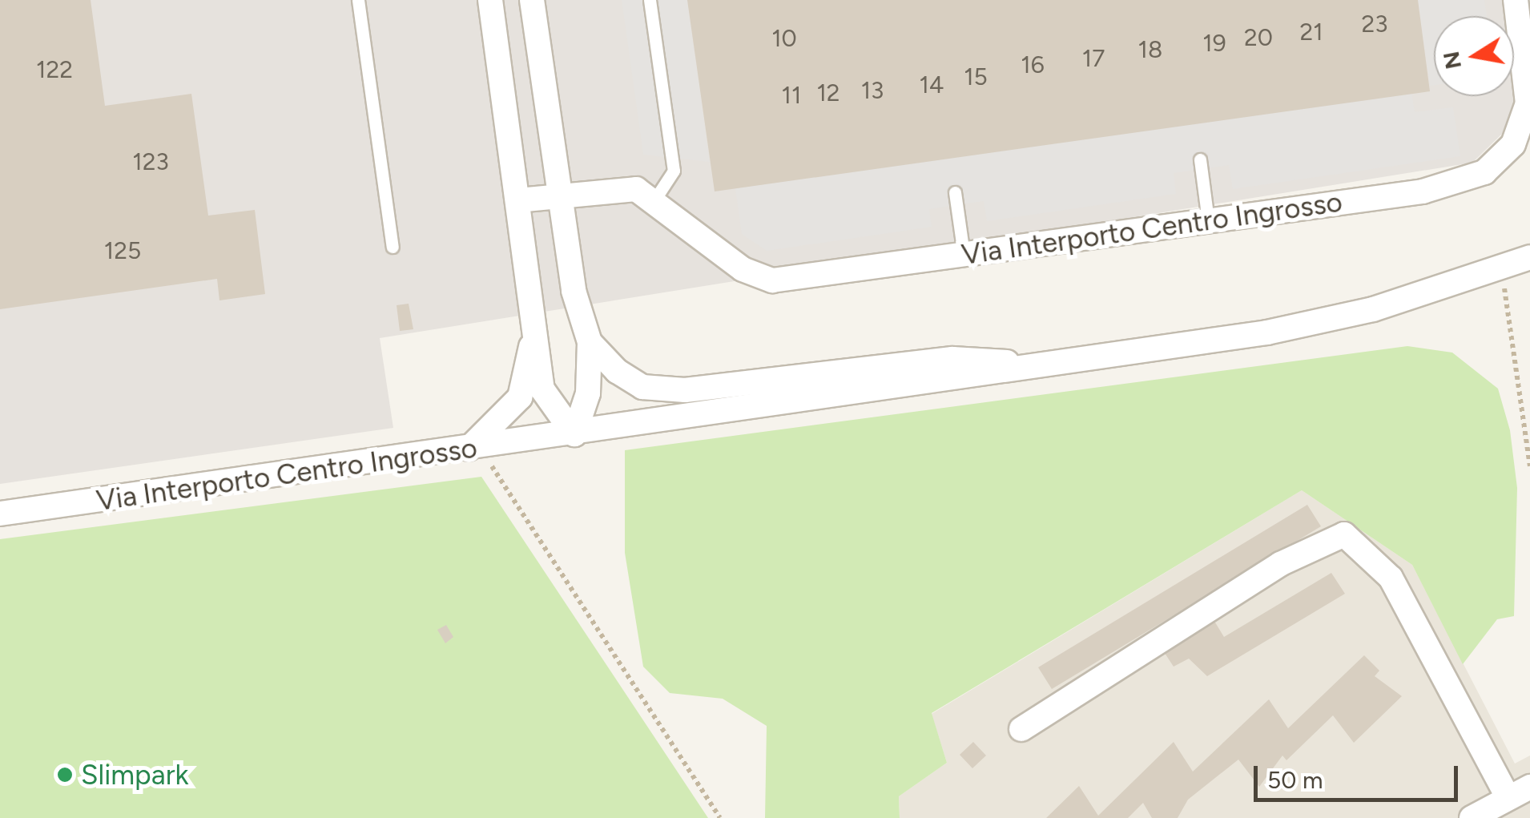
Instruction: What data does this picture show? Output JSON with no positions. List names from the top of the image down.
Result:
{
  "streets": {
    "street": ["Via Interporto Centro Ingrosso"]
  },
  "places": ["Slimpark"],
  "house_numbers": [
    "23",
    "21",
    "20",
    "10",
    "19",
    "18",
    "17",
    "16",
    "122",
    "15",
    "14",
    "13",
    "12",
    "11",
    "123",
    "125"
  ],
  "scale_bar": "50 m",
  "north": "left"
}
